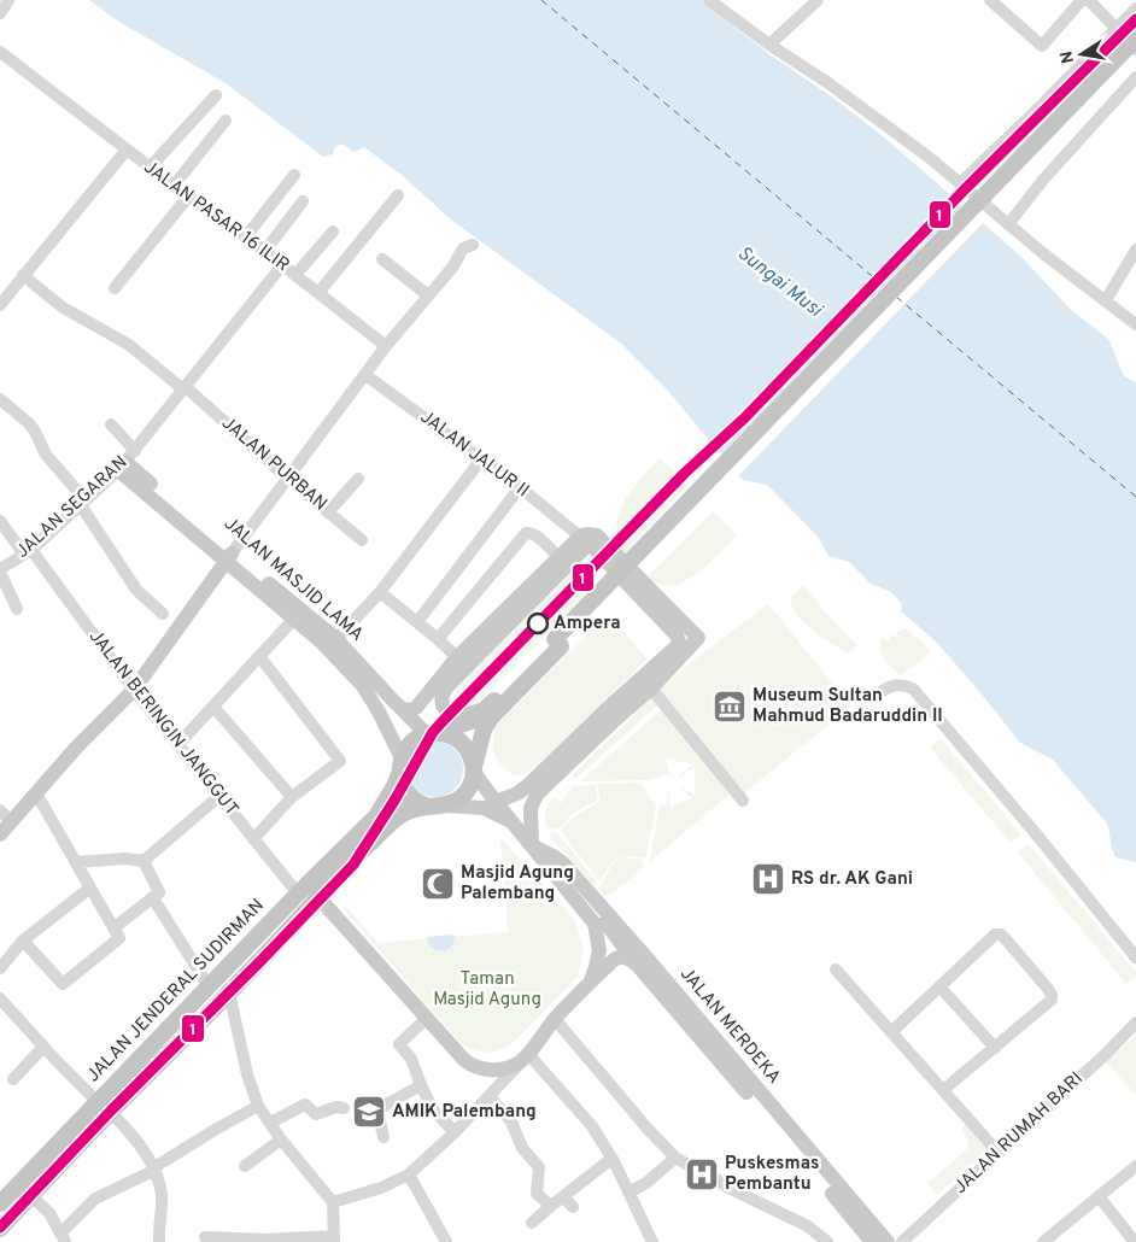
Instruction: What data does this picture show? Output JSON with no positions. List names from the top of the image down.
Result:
{
  "streets": {
    "highway": ["JALAN JENDERAL SUDIRMAN"],
    "main road": ["JALAN MASJID LAMA", "JALAN MERDEKA"],
    "street": [
      "JALAN PASAR 16 ILIR",
      "JALAN JALUR II",
      "JALAN PURBAN",
      "JALAN SEGARAN",
      "JALAN BERINGIN JANGGUT",
      "JALAN RUMAH BARI"
    ]
  },
  "crossings": [
    ["JALAN PASAR 16 ILIR", "JALAN SEGARAN"],
    ["JALAN PURBAN", "JALAN SEGARAN"],
    ["JALAN SEGARAN", "JALAN MASJID LAMA"],
    ["JALAN SEGARAN", "JALAN BERINGIN JANGGUT"],
    ["JALAN MASJID LAMA", "JALAN JENDERAL SUDIRMAN"],
    ["JALAN MASJID LAMA", "JALAN MERDEKA"],
    ["JALAN BERINGIN JANGGUT", "JALAN JENDERAL SUDIRMAN"],
    ["JALAN JENDERAL SUDIRMAN", "JALAN MERDEKA"]
  ],
  "water": ["Sungai Musi"],
  "parks": ["Taman Masjid Agung"],
  "places": {
    "other": ["Ampera"],
    "museum": ["Museum Sultan Mahmud Badaruddin II"],
    "hospital": ["RS dr. AK Gani", "Puskesmas Pembantu"],
    "mosque": ["Masjid Agung Palembang"],
    "school or university": ["AMIK Palembang"]
  },
  "lines": ["transit line 1"],
  "north": "left"
}
